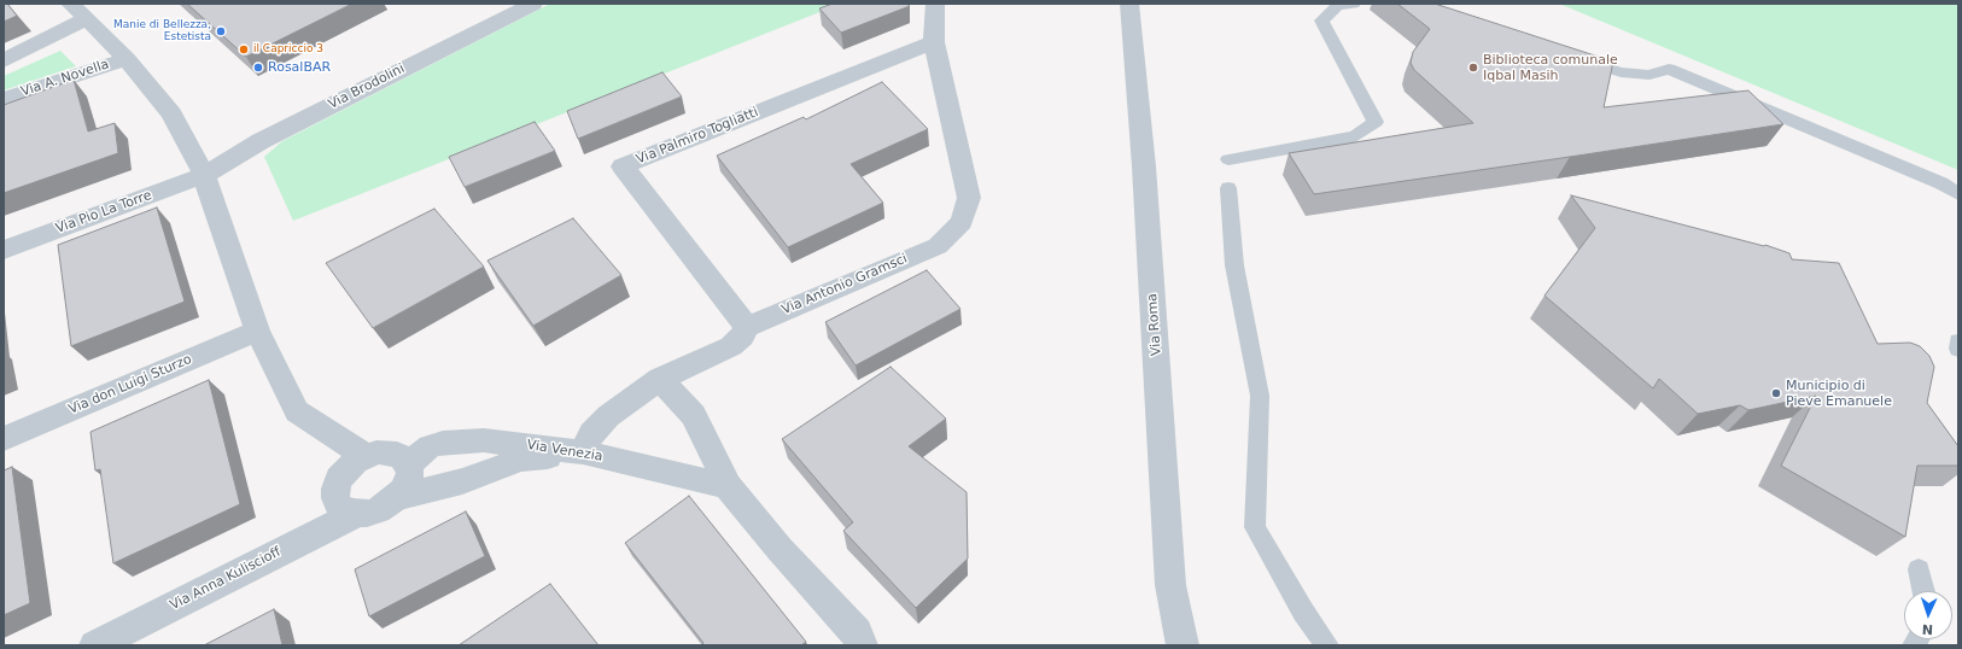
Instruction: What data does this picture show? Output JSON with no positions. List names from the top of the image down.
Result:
{
  "streets": {
    "street": [
      "Via A. Novella",
      "Via Brodolini",
      "Via Palmiro Togliatti",
      "Via Pio La Torre",
      "Via Antonio Gramsci",
      "Via Roma",
      "Via don Luigi Sturzo",
      "Via Venezia",
      "Via Anna Kuliscioff"
    ]
  },
  "crossings": [
    ["Via Brodolini", "Via Pio La Torre"],
    ["Via Palmiro Togliatti", "Via Antonio Gramsci"],
    ["Via Antonio Gramsci", "Via Venezia"],
    ["Via Venezia", "Via Anna Kuliscioff"]
  ],
  "places": [
    "Manie di Bellezza, Estetista",
    "il Capriccio 3",
    "RosalBAR",
    "Biblioteca comunale Iqbal Masih",
    "Municipio di Pieve Emanuele"
  ],
  "north": "bottom"
}
